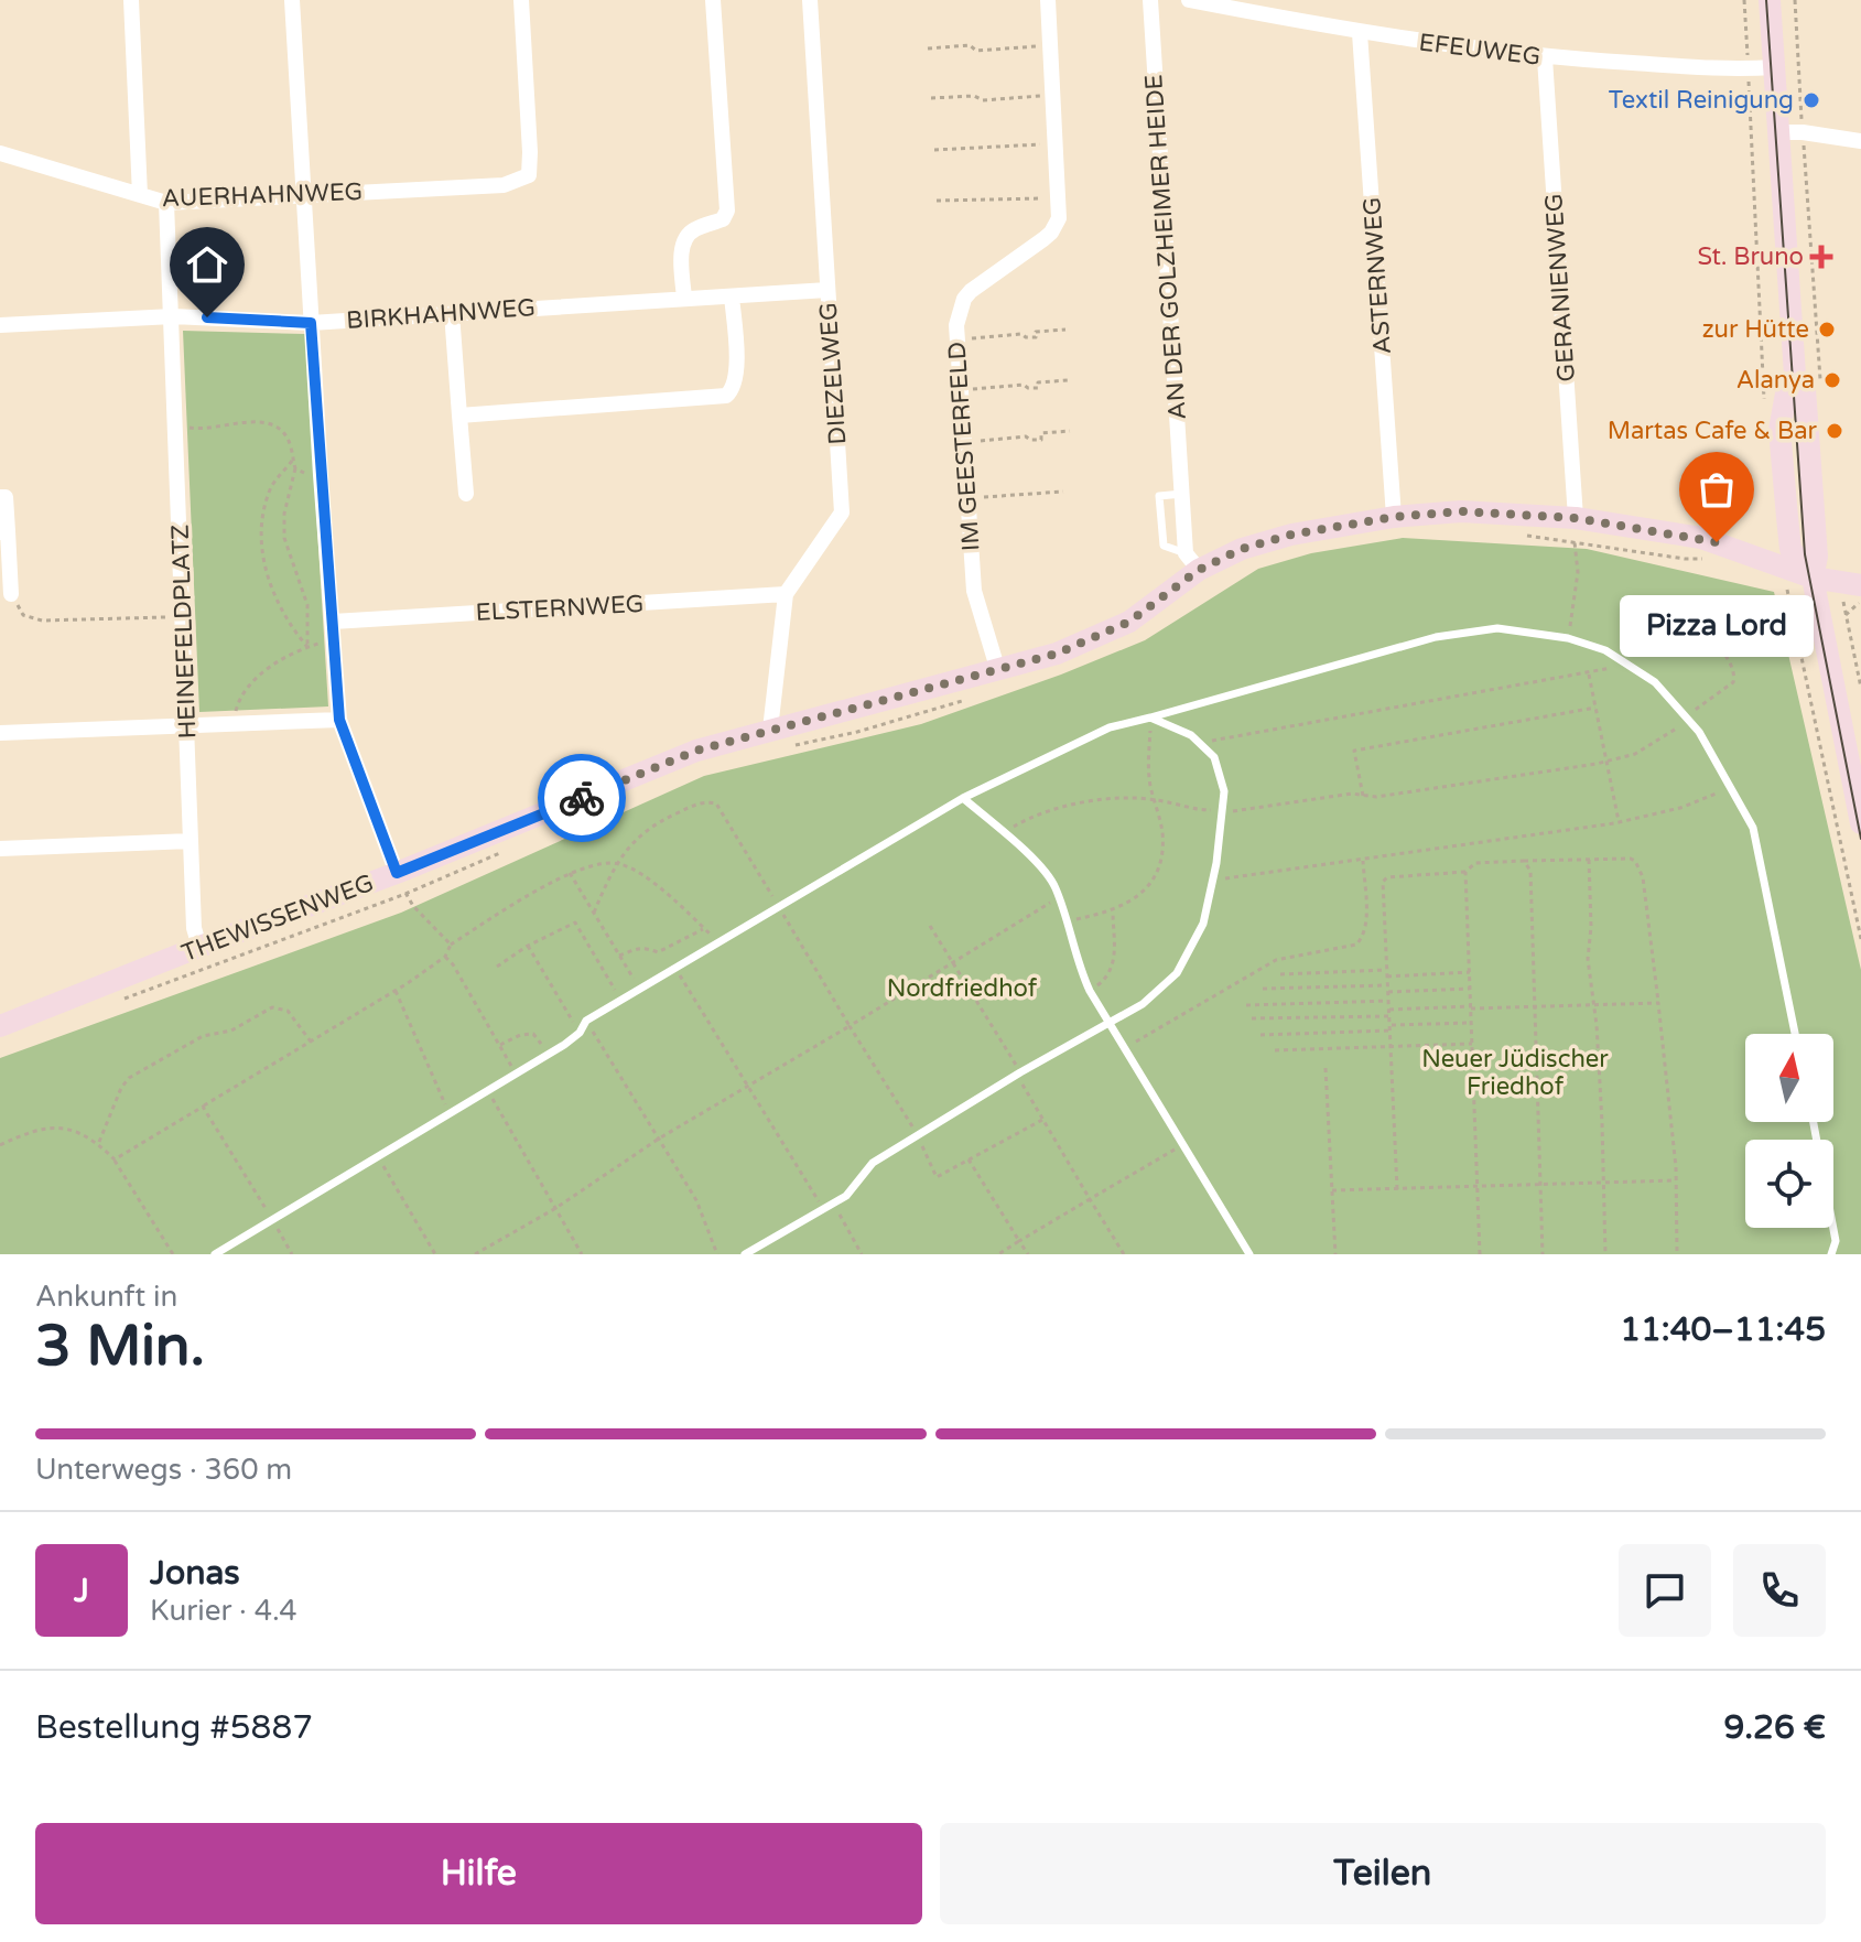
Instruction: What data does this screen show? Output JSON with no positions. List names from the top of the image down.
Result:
{
  "streets": {
    "street": [
      "EFEUWEG",
      "AUERHAHNWEG",
      "AN DER GOLZHEIMER HEIDE",
      "ASTERNWEG",
      "GERANIENWEG",
      "BIRKHAHNWEG",
      "DIEZELWEG",
      "IM GEESTERFELD",
      "ELSTERNWEG",
      "HEINEFELDPLATZ",
      "THEWISSENWEG"
    ]
  },
  "crossings": [
    ["EFEUWEG", "ASTERNWEG"],
    ["EFEUWEG", "GERANIENWEG"],
    ["AUERHAHNWEG", "HEINEFELDPLATZ"],
    ["AN DER GOLZHEIMER HEIDE", "THEWISSENWEG"],
    ["ASTERNWEG", "THEWISSENWEG"],
    ["GERANIENWEG", "THEWISSENWEG"],
    ["BIRKHAHNWEG", "DIEZELWEG"],
    ["BIRKHAHNWEG", "HEINEFELDPLATZ"],
    ["DIEZELWEG", "ELSTERNWEG"],
    ["DIEZELWEG", "THEWISSENWEG"],
    ["IM GEESTERFELD", "THEWISSENWEG"],
    ["HEINEFELDPLATZ", "THEWISSENWEG"]
  ],
  "parks": ["Nordfriedhof", "Neuer Jüdischer Friedhof"],
  "places": {
    "other": [
      "Textil Reinigung",
      "zur Hütte",
      "Alanya",
      "Martas Cafe & Bar",
      "Pizza Lord"
    ],
    "health": ["St. Bruno"]
  },
  "north": "top",
  "page": {
    "bubble": "Pizza Lord",
    "heading": ["3 Min.", "Ankunft in", "11:40–11:45"],
    "panel": [
      "Jonas",
      "Kurier · 4.4",
      "Bestellung #5887",
      "9.26 €"
    ],
    "bar": "Unterwegs · 360 m",
    "round": "J",
    "buttons": ["Hilfe", "Teilen"]
  }
}
